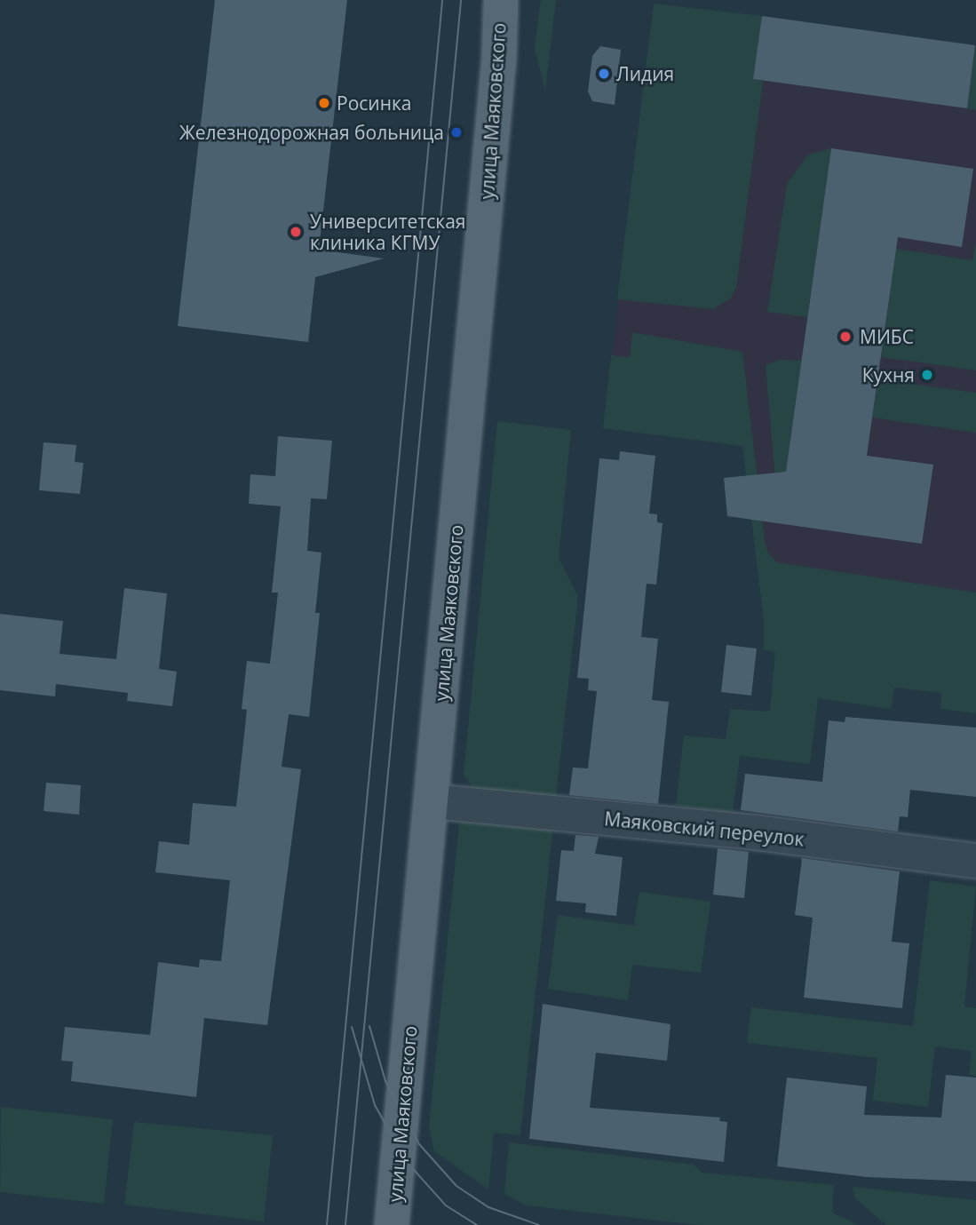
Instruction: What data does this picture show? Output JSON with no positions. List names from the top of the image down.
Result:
{
  "streets": {
    "main road": ["улица Маяковского"],
    "street": ["Маяковский переулок"]
  },
  "crossings": [
    ["улица Маяковского", "Маяковский переулок"]
  ],
  "places": [
    "Лидия",
    "Росинка",
    "Железнодорожная больница",
    "Университетская клиника КГМУ",
    "МИБС",
    "Кухня"
  ]
}
